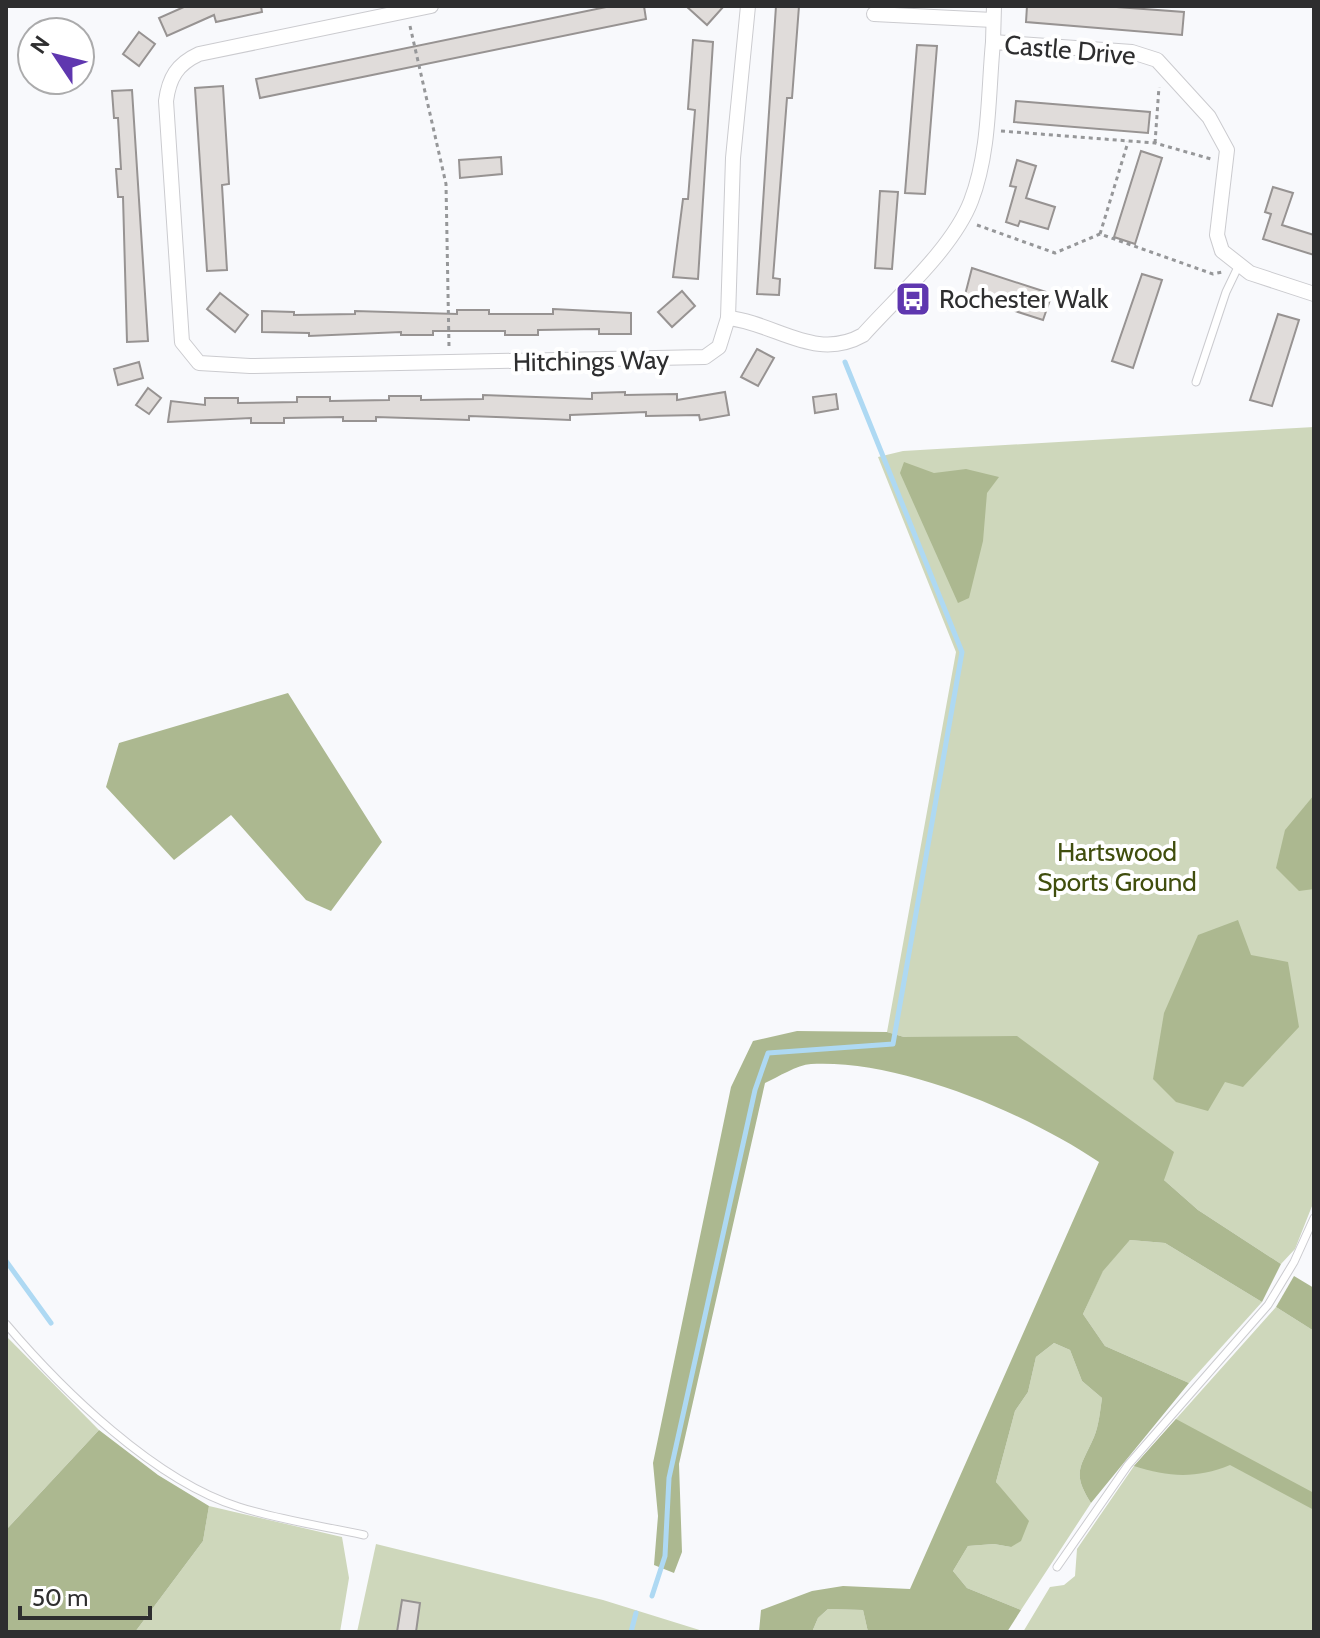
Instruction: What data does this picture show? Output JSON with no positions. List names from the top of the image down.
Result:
{
  "streets": {
    "street": ["Castle Drive", "Hitchings Way"]
  },
  "crossings": [
    ["Castle Drive", "Hitchings Way"]
  ],
  "parks": ["Hartswood Sports Ground"],
  "places": {
    "bus stop": ["Rochester Walk"]
  },
  "scale_bar": "50 m",
  "north": "top left"
}
